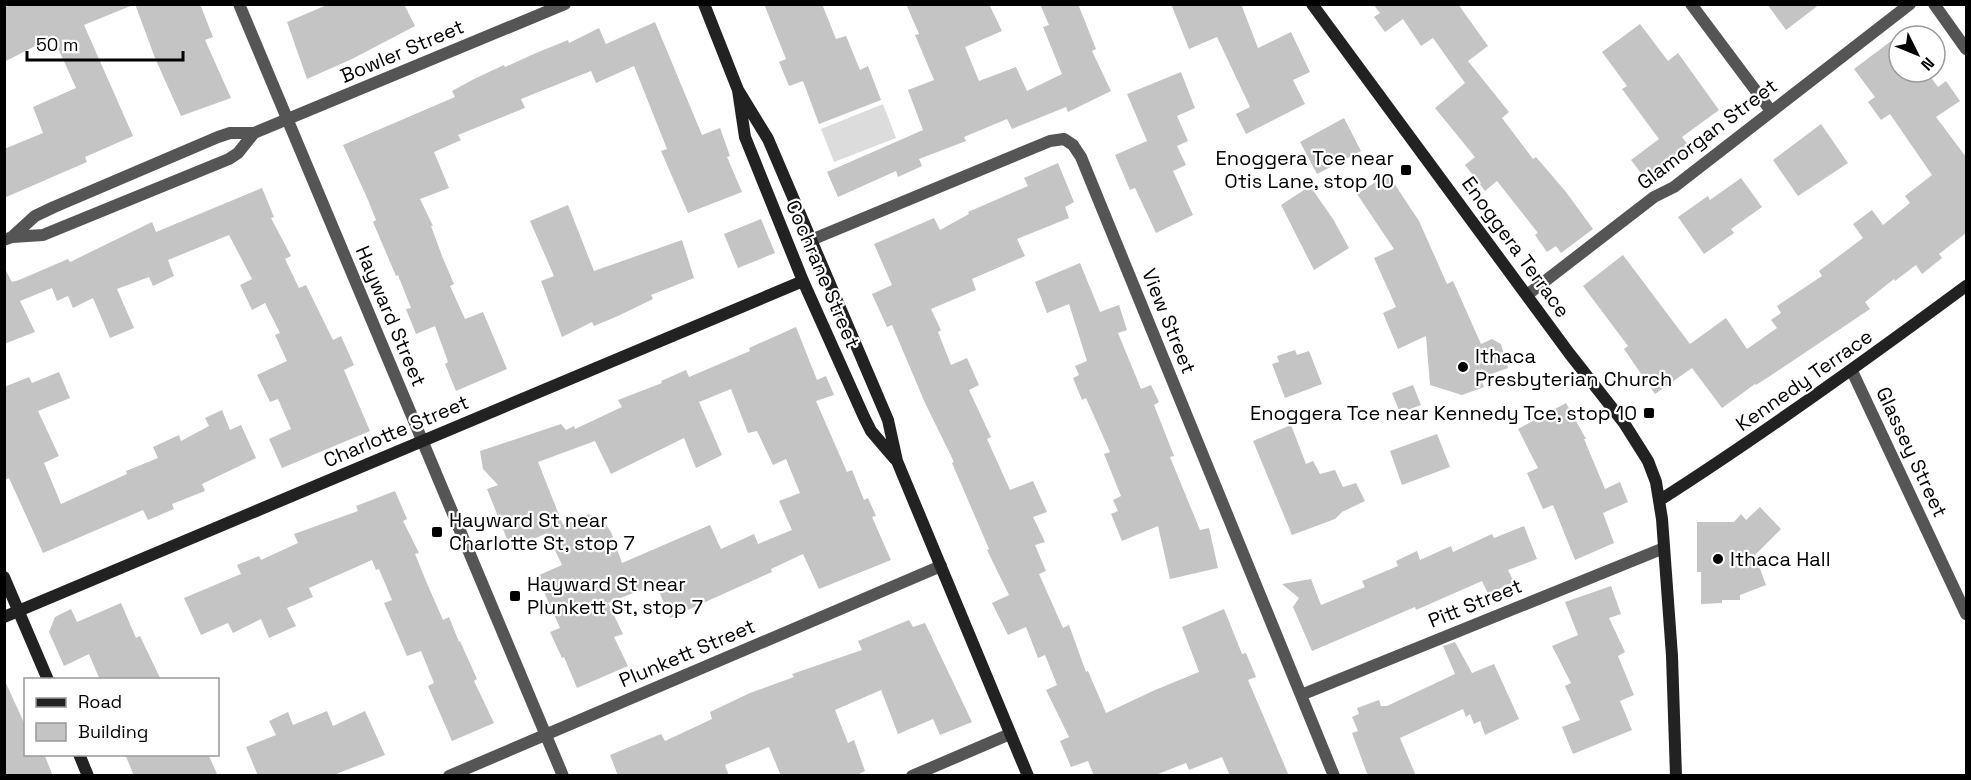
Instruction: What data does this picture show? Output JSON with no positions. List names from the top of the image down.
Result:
{
  "streets": {
    "street": [
      "Bowler Street",
      "Glamorgan Street",
      "Enoggera Terrace",
      "Cochrane Street",
      "Hayward Street",
      "View Street",
      "Kennedy Terrace",
      "Charlotte Street",
      "Glassey Street",
      "Pitt Street",
      "Plunkett Street"
    ]
  },
  "crossings": [
    ["Bowler Street", "Hayward Street"],
    ["Glamorgan Street", "Enoggera Terrace"],
    ["Enoggera Terrace", "Kennedy Terrace"],
    ["Enoggera Terrace", "Pitt Street"],
    ["Cochrane Street", "View Street"],
    ["Cochrane Street", "Charlotte Street"],
    ["Cochrane Street", "Plunkett Street"],
    ["Hayward Street", "Charlotte Street"],
    ["Hayward Street", "Plunkett Street"],
    ["View Street", "Pitt Street"],
    ["Kennedy Terrace", "Glassey Street"]
  ],
  "places": {
    "transit": [
      "Enoggera Tce near Otis Lane, stop 10",
      "Enoggera Tce near Kennedy Tce, stop 10",
      "Hayward St near Charlotte St, stop 7",
      "Hayward St near Plunkett St, stop 7"
    ],
    "other": ["Ithaca Presbyterian Church", "Ithaca Hall"]
  },
  "legend": ["Road", "Building"],
  "scale_bar": "50 m",
  "north": "bottom right"
}
